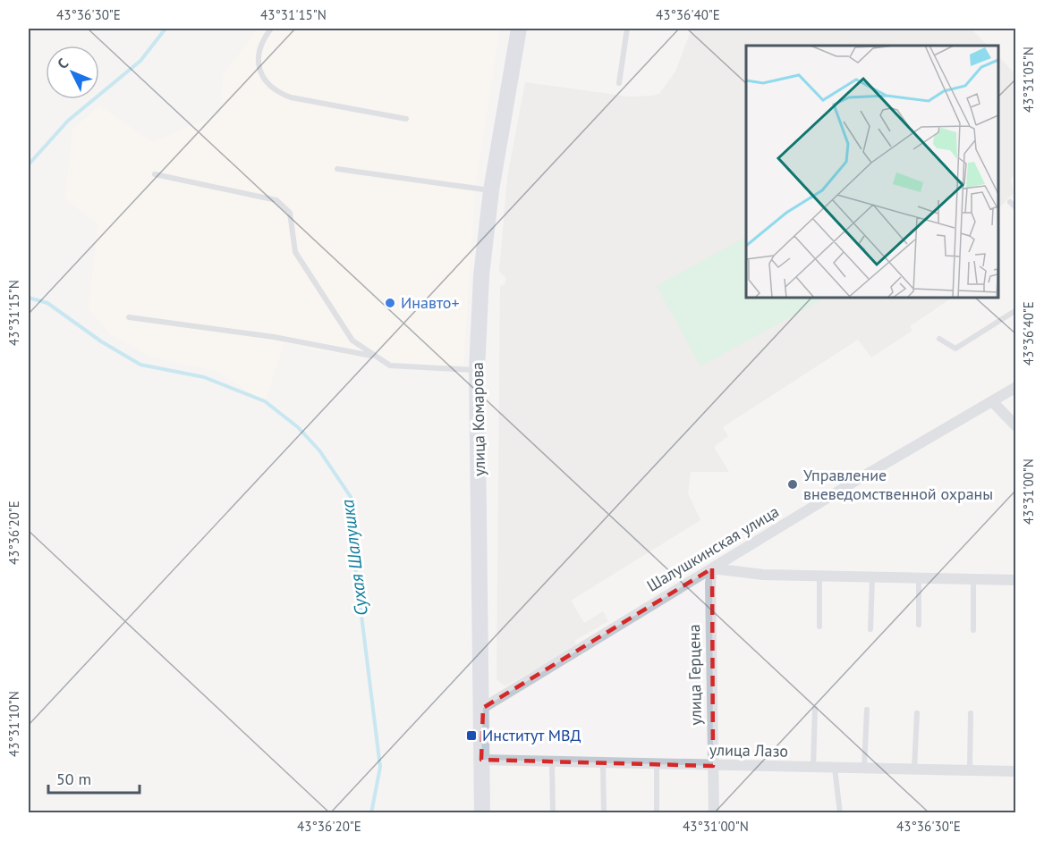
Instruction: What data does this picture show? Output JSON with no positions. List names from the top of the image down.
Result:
{
  "streets": {
    "main road": ["улица Комарова"],
    "street": ["Шалушкинская улица", "улица Герцена", "улица Лазо"]
  },
  "crossings": [
    ["улица Комарова", "Шалушкинская улица"],
    ["улица Комарова", "улица Лазо"],
    ["Шалушкинская улица", "улица Герцена"],
    ["улица Герцена", "улица Лазо"]
  ],
  "water": ["Сухая Шалушка"],
  "places": {
    "other": ["Инавто+", "Управление вневедомственной охраны"],
    "transit": ["Институт МВД"]
  },
  "scale_bar": "50 m",
  "north": "top left",
  "coordinates": [
    "43°36'30\"E",
    "43°31'15\"N",
    "43°36'40\"E",
    "43°31'05\"N",
    "43°31'00\"N",
    "43°36'20\"E",
    "43°31'10\"N"
  ]
}
